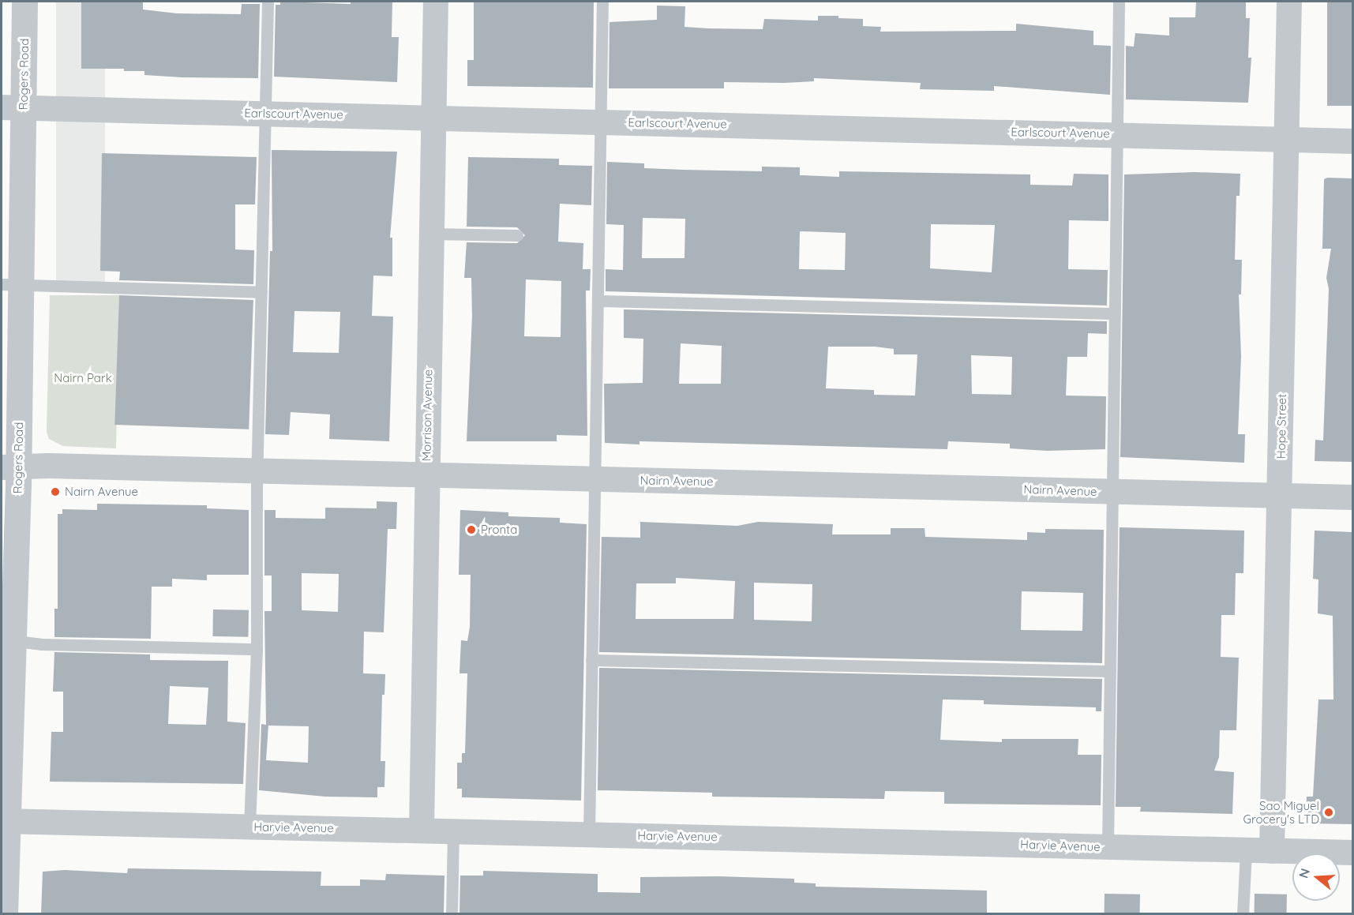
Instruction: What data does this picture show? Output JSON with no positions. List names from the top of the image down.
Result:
{
  "streets": {
    "street": [
      "Rogers Road",
      "Earlscourt Avenue",
      "Morrison Avenue",
      "Hope Street",
      "Nairn Avenue",
      "Harvie Avenue"
    ]
  },
  "crossings": [
    ["Rogers Road", "Earlscourt Avenue"],
    ["Rogers Road", "Nairn Avenue"],
    ["Rogers Road", "Harvie Avenue"],
    ["Earlscourt Avenue", "Morrison Avenue"],
    ["Earlscourt Avenue", "Hope Street"],
    ["Morrison Avenue", "Nairn Avenue"],
    ["Morrison Avenue", "Harvie Avenue"],
    ["Hope Street", "Nairn Avenue"],
    ["Hope Street", "Harvie Avenue"]
  ],
  "parks": ["Nairn Park"],
  "places": ["Nairn Avenue", "Pronta", "Sao Miguel Grocery's LTD"],
  "north": "left"
}
